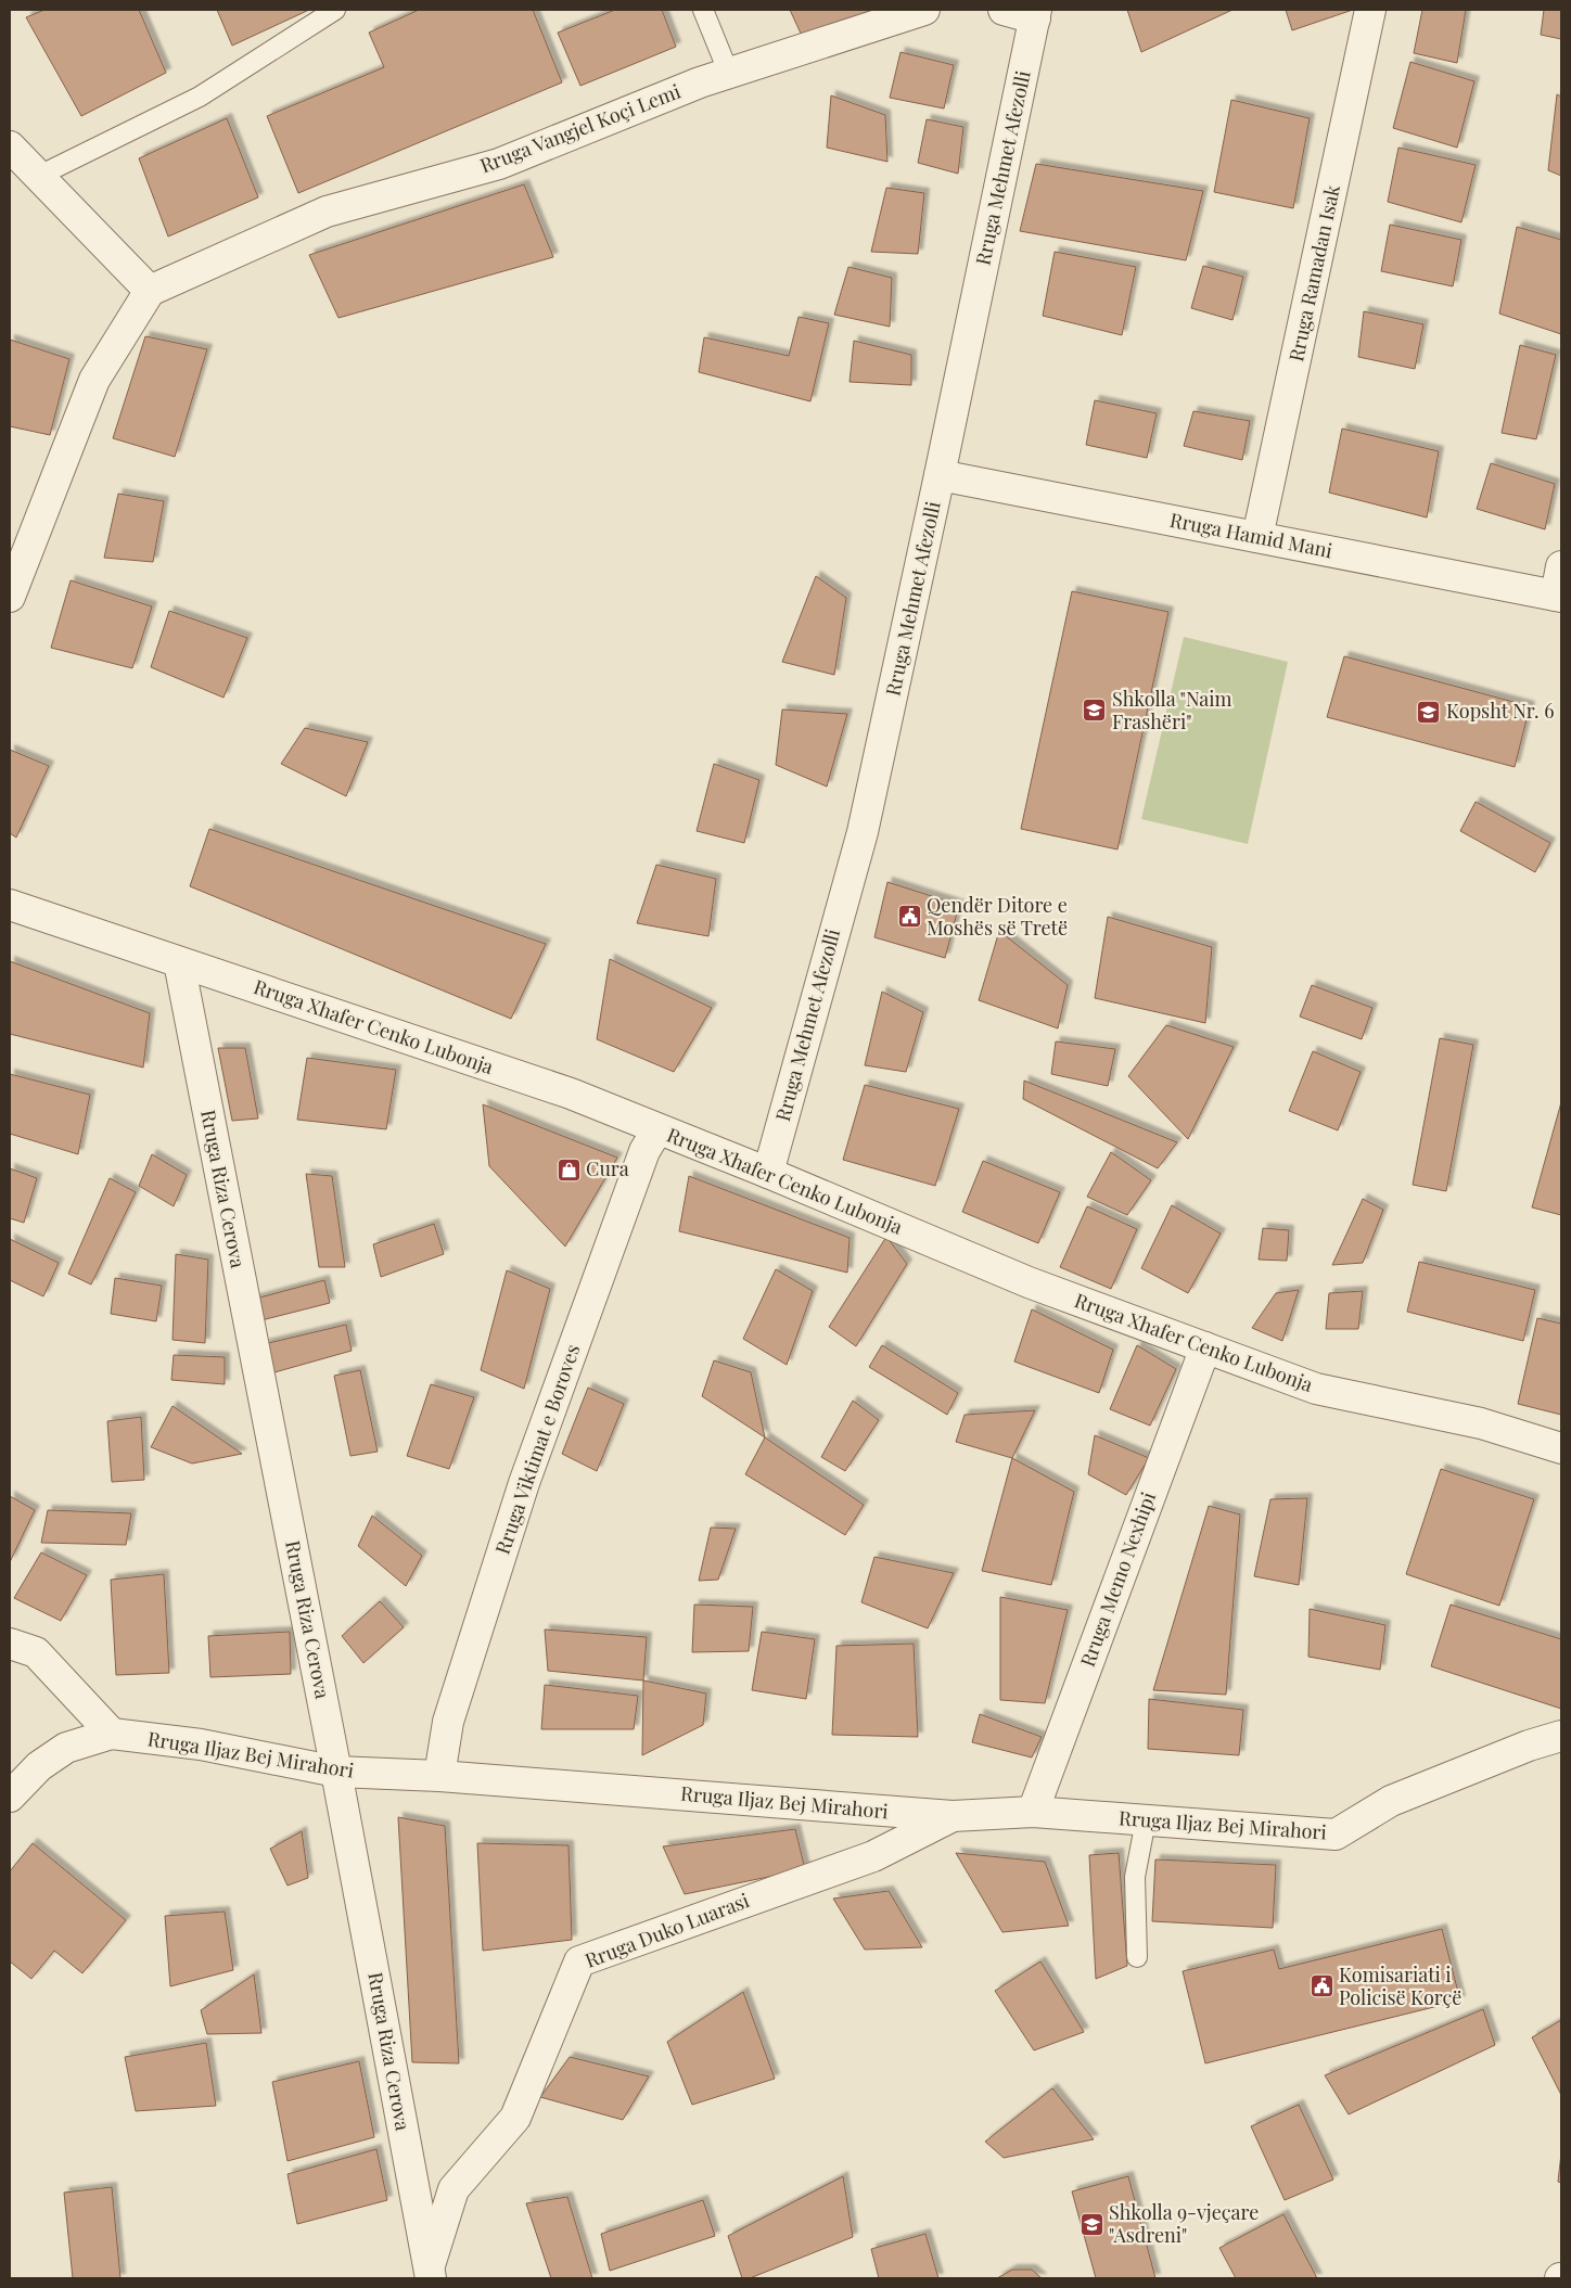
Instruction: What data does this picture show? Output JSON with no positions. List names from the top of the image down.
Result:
{
  "streets": {
    "street": [
      "Rruga Vangjel Koçi Lemi",
      "Rruga Mehmet Afezolli",
      "Rruga Ramadan Isak",
      "Rruga Hamid Mani",
      "Rruga Xhafer Cenko Lubonja",
      "Rruga Riza Cerova",
      "Rruga Viktimat e Boroves",
      "Rruga Memo Nexhipi",
      "Rruga Iljaz Bej Mirahori",
      "Rruga Duko Luarasi"
    ]
  },
  "crossings": [
    ["Rruga Mehmet Afezolli", "Rruga Hamid Mani"],
    ["Rruga Mehmet Afezolli", "Rruga Xhafer Cenko Lubonja"],
    ["Rruga Ramadan Isak", "Rruga Hamid Mani"],
    ["Rruga Xhafer Cenko Lubonja", "Rruga Riza Cerova"],
    ["Rruga Xhafer Cenko Lubonja", "Rruga Viktimat e Boroves"],
    ["Rruga Xhafer Cenko Lubonja", "Rruga Memo Nexhipi"],
    ["Rruga Riza Cerova", "Rruga Iljaz Bej Mirahori"],
    ["Rruga Riza Cerova", "Rruga Duko Luarasi"],
    ["Rruga Viktimat e Boroves", "Rruga Iljaz Bej Mirahori"],
    ["Rruga Memo Nexhipi", "Rruga Iljaz Bej Mirahori"],
    ["Rruga Iljaz Bej Mirahori", "Rruga Duko Luarasi"]
  ],
  "places": {
    "school or university": ["Shkolla \"Naim Frashëri\"", "Kopsht Nr. 6", "Shkolla 9-vjeçare \"Asdreni\""],
    "public building": ["Qendër Ditore e Moshës së Tretë", "Komisariati i Policisë Korçë"],
    "shop": ["Cura"]
  }
}
